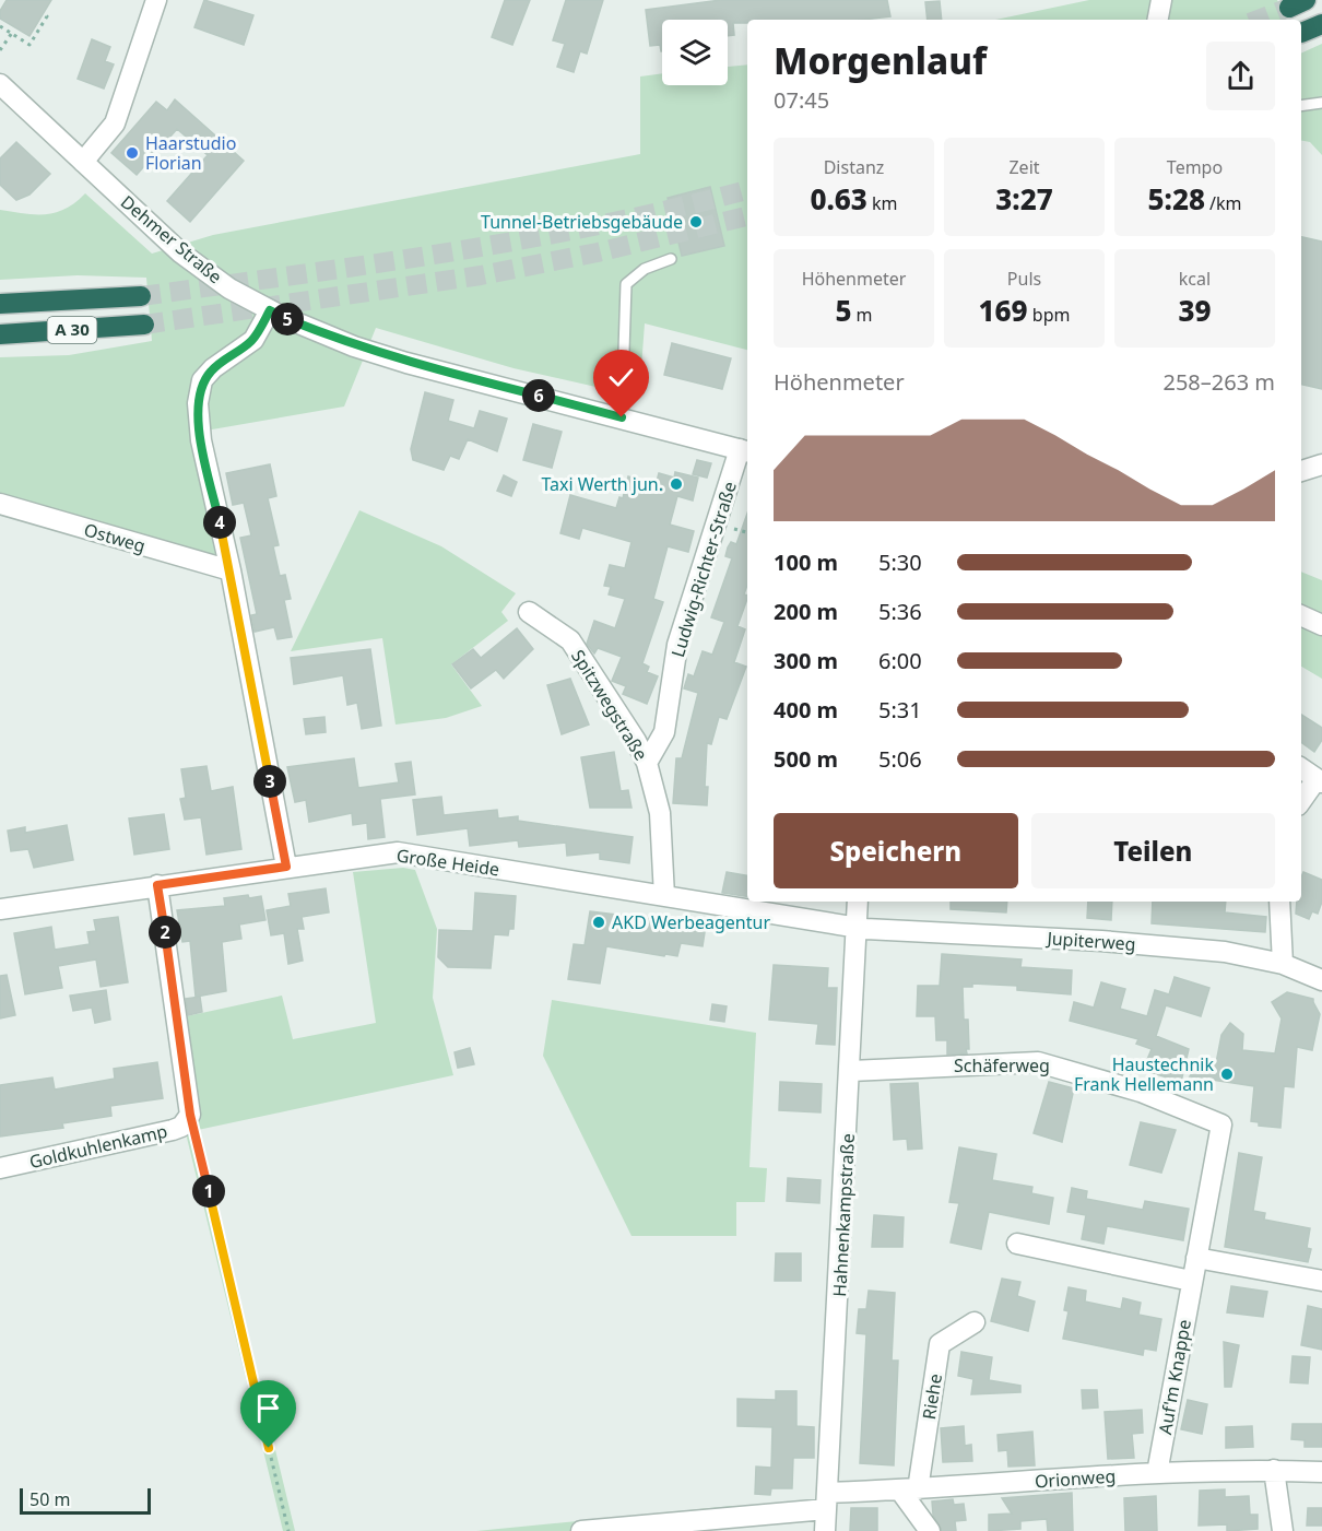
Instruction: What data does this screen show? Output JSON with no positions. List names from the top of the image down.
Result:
{
  "streets": {
    "highway": ["A 30"],
    "street": [
      "Dehmer Straße",
      "Ostweg",
      "Ludwig-Richter-Straße",
      "Spitzwegstraße",
      "Große Heide",
      "Jupiterweg",
      "Schäferweg",
      "Goldkuhlenkamp",
      "Hahnenkampstraße",
      "Auf'm Knappe",
      "Riehe",
      "Orionweg"
    ]
  },
  "crossings": [
    ["Dehmer Straße", "Ludwig-Richter-Straße"],
    ["Ludwig-Richter-Straße", "Spitzwegstraße"],
    ["Spitzwegstraße", "Große Heide"],
    ["Große Heide", "Jupiterweg"],
    ["Große Heide", "Hahnenkampstraße"],
    ["Jupiterweg", "Hahnenkampstraße"],
    ["Schäferweg", "Hahnenkampstraße"],
    ["Schäferweg", "Auf'm Knappe"],
    ["Hahnenkampstraße", "Orionweg"],
    ["Auf'm Knappe", "Orionweg"],
    ["Riehe", "Orionweg"]
  ],
  "places": [
    "Haarstudio Florian",
    "Tunnel-Betriebsgebäude",
    "Taxi Werth jun.",
    "AKD Werbeagentur",
    "Haustechnik Frank Hellemann"
  ],
  "scale_bar": "50 m",
  "page": {
    "heading": ["Morgenlauf", "07:45"],
    "stats": [
      ["Distanz", "0.63 km"],
      ["Zeit", "3:27"],
      ["Tempo", "5:28 /km"],
      ["Höhenmeter", "5 m"],
      ["Puls", "169 bpm"],
      ["kcal", "39"]
    ],
    "pins": [
      "5",
      "6",
      "4",
      "3",
      "2",
      "1"
    ],
    "chart": ["Höhenmeter", "258–263 m"],
    "list": [
      {
        "name": "100 m",
        "note": "5:30"
      },
      {
        "name": "200 m",
        "note": "5:36"
      },
      {
        "name": "300 m",
        "note": "6:00"
      },
      {
        "name": "400 m",
        "note": "5:31"
      },
      {
        "name": "500 m",
        "note": "5:06"
      }
    ],
    "buttons": ["Speichern", "Teilen"],
    "scale": "50 m"
  }
}
